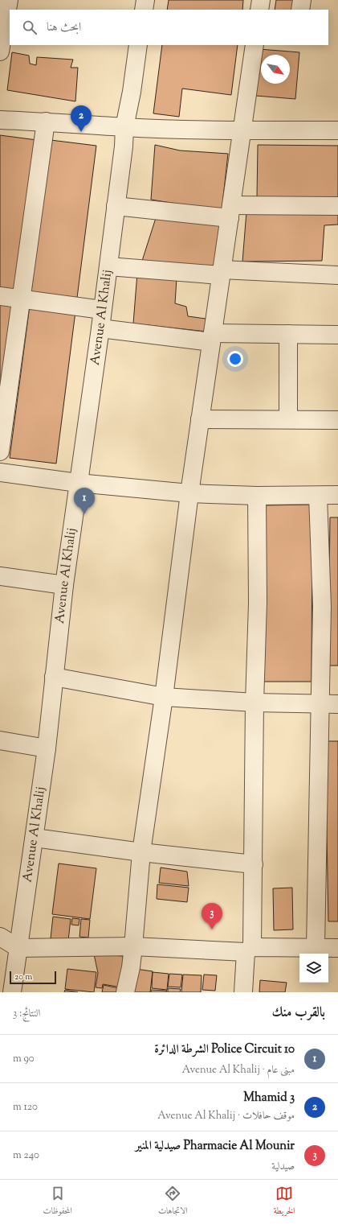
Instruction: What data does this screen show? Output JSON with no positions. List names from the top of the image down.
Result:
{
  "streets": {
    "street": ["Avenue Al Khalij"]
  },
  "scale_bar": "20 m",
  "north": "bottom right",
  "page": {
    "search": "ابحث هنا",
    "pins": ["2", "1", "3"],
    "scale": "20 m",
    "heading": ["بالقرب منك", "النتائج: 3"],
    "list": [
      {
        "mark": "1",
        "name": "Police Circuit 10 الشرطة الدائرة",
        "note": "مبنى عام · Avenue Al Khalij",
        "value": "90 m"
      },
      {
        "mark": "2",
        "name": "Mhamid 3",
        "note": "موقف حافلات · Avenue Al Khalij",
        "value": "120 m"
      },
      {
        "mark": "3",
        "name": "Pharmacie Al Mounir صيدلية المنير",
        "note": "صيدلية",
        "value": "240 m"
      }
    ],
    "nav": ["الخريطة", "الاتجاهات", "المحفوظات"]
  }
}
